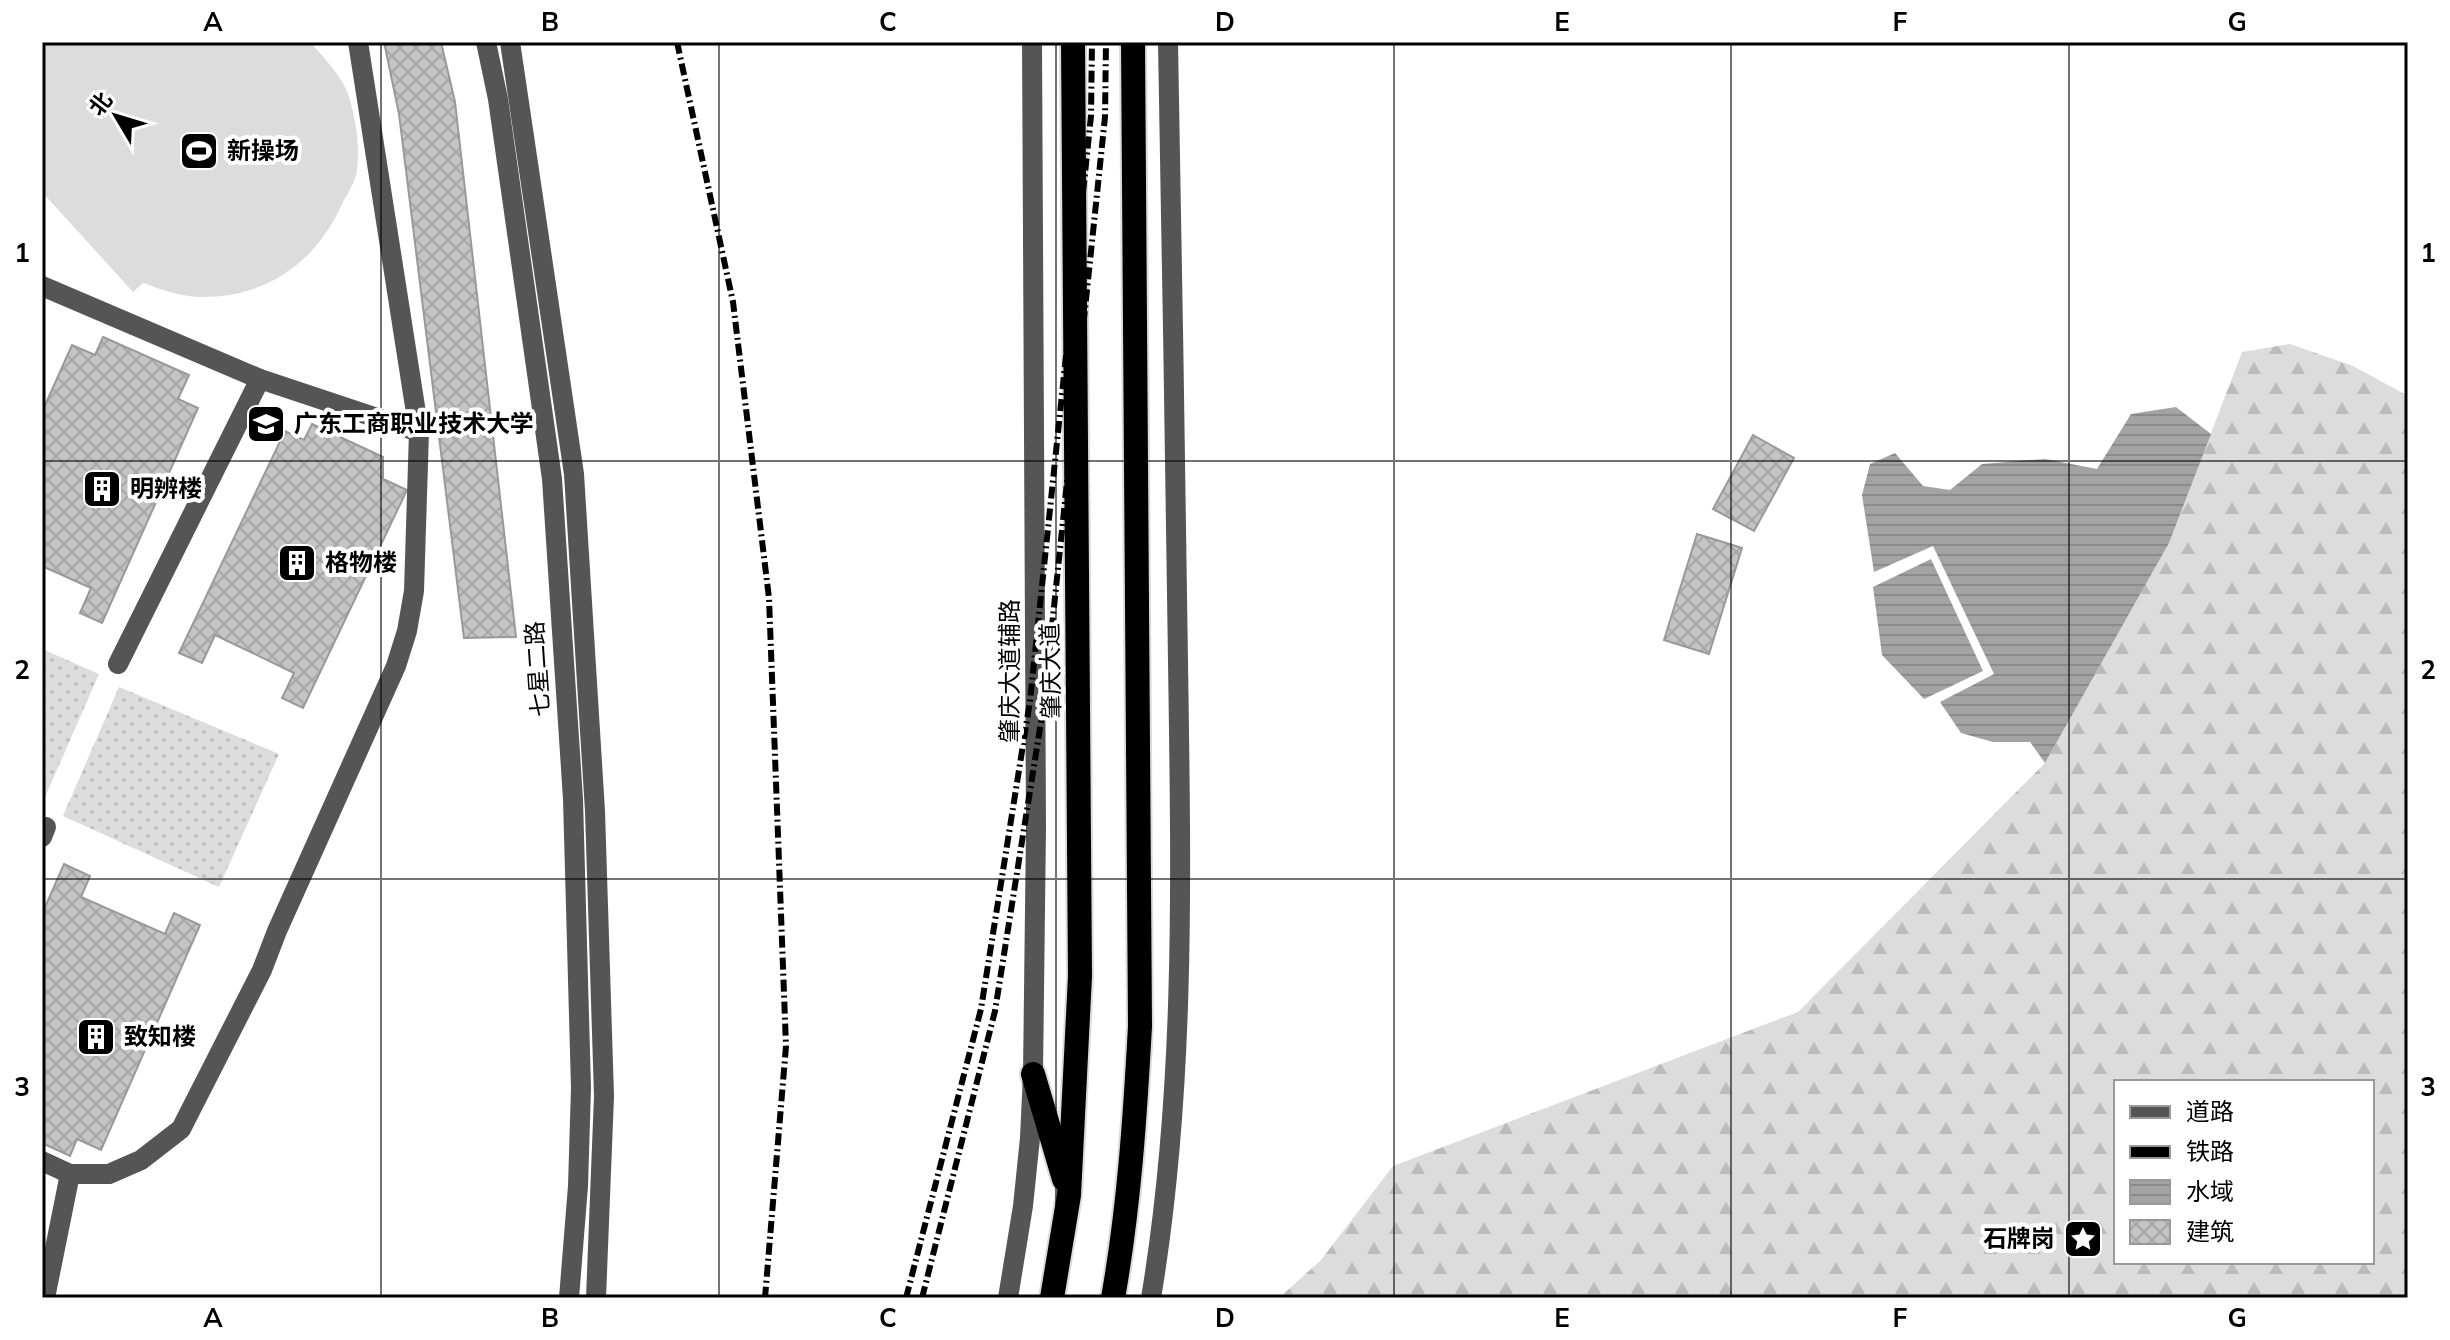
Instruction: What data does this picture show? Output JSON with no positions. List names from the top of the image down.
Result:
{
  "streets": {
    "highway": ["肇庆大道"],
    "street": ["七星二路", "肇庆大道辅路"]
  },
  "places": {
    "sports": ["新操场"],
    "school or university": ["广东工商职业技术大学"],
    "building": ["明辨楼", "格物楼", "致知楼"],
    "place": ["石牌岗"]
  },
  "legend": [
    "道路",
    "铁路",
    "水域",
    "建筑"
  ],
  "north": "top left",
  "grid": {
    "columns": [
      "A",
      "B",
      "C",
      "D",
      "E",
      "F",
      "G"
    ],
    "rows": ["1", "2", "3"]
  }
}
